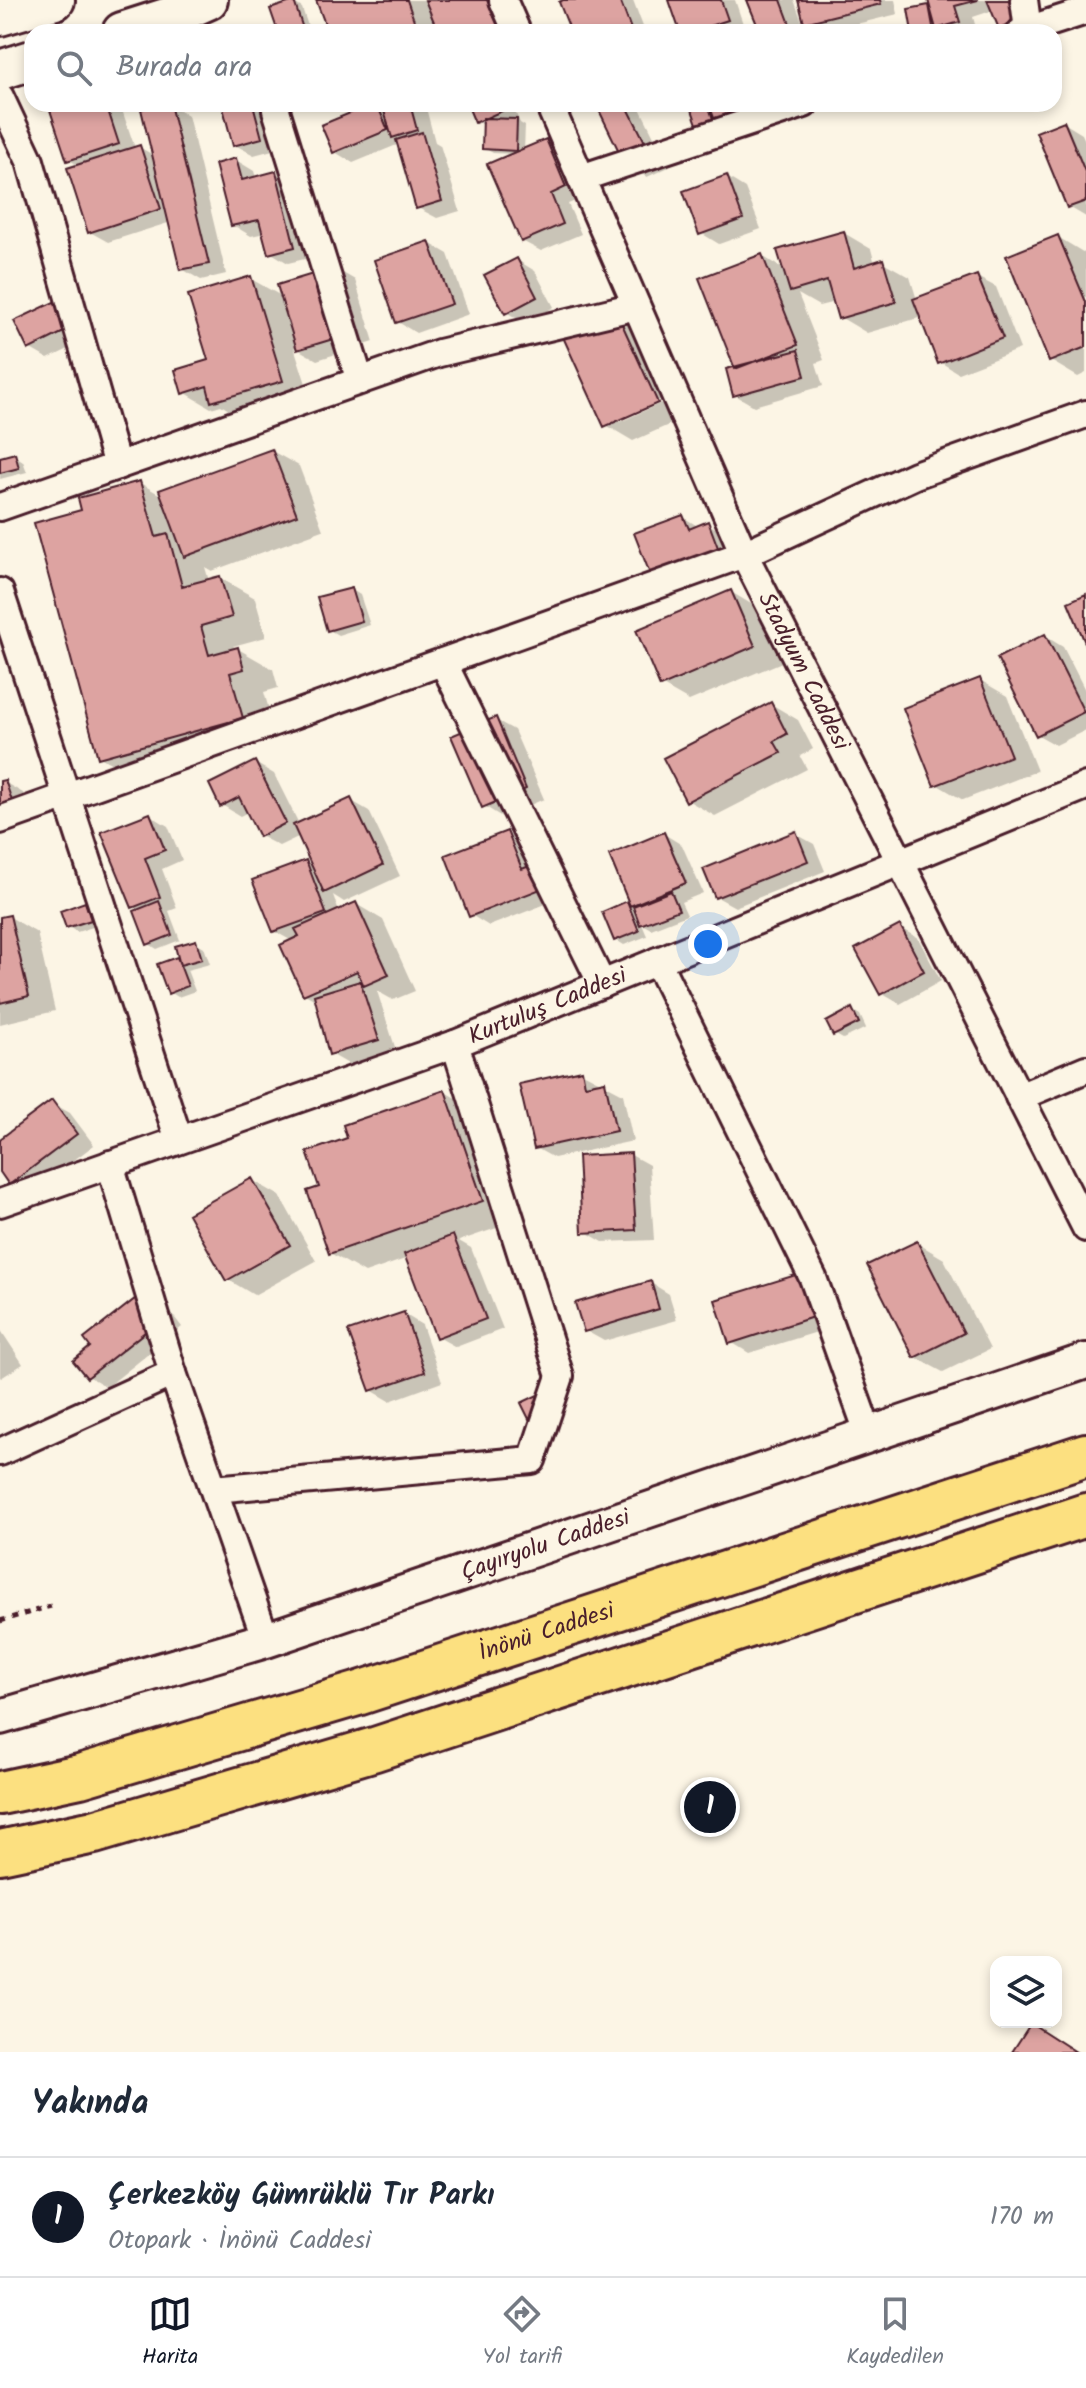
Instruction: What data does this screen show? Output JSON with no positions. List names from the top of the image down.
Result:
{
  "streets": {
    "main road": ["İnönü Caddesi"],
    "street": ["Stadyum Caddesi", "Kurtuluş Caddesi", "Çayıryolu Caddesi"]
  },
  "crossings": [
    ["Stadyum Caddesi", "Kurtuluş Caddesi"]
  ],
  "page": {
    "search": "Burada ara",
    "pins": "1",
    "heading": "Yakında",
    "list": [
      {
        "mark": "1",
        "name": "Çerkezköy Gümrüklü Tır Parkı",
        "note": "Otopark · İnönü Caddesi",
        "value": "170 m"
      }
    ],
    "nav": ["Harita", "Yol tarifi", "Kaydedilen"]
  }
}
